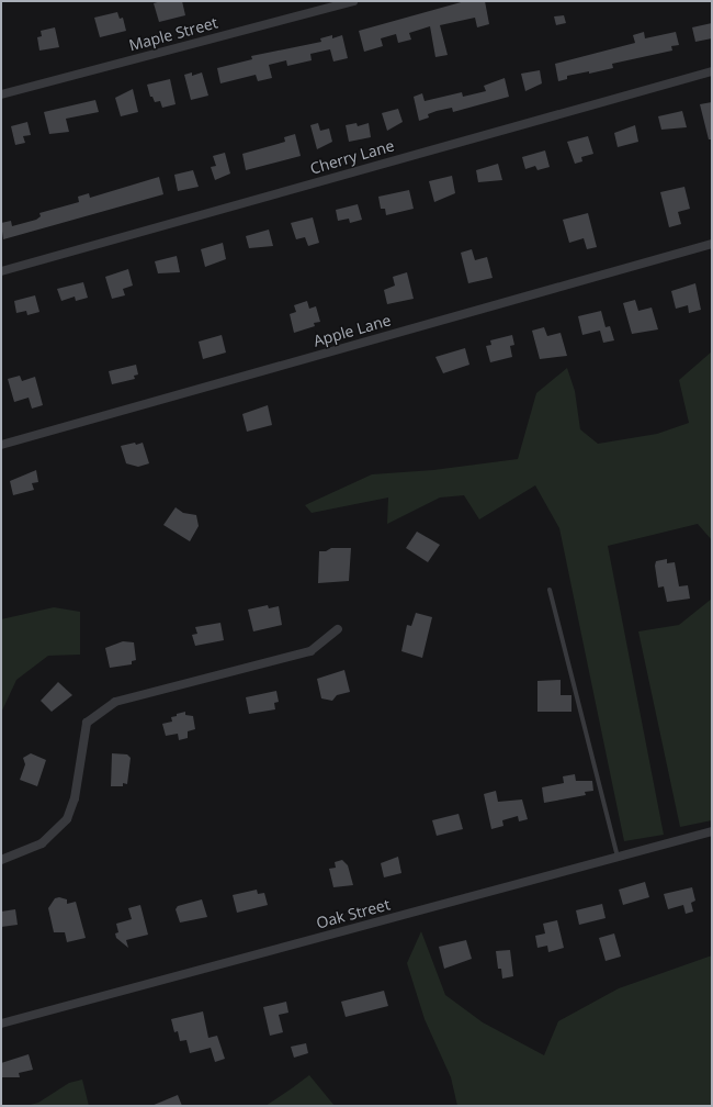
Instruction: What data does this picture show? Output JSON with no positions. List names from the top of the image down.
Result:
{
  "streets": {
    "street": [
      "Maple Street",
      "Cherry Lane",
      "Apple Lane",
      "Oak Street"
    ]
  }
}
